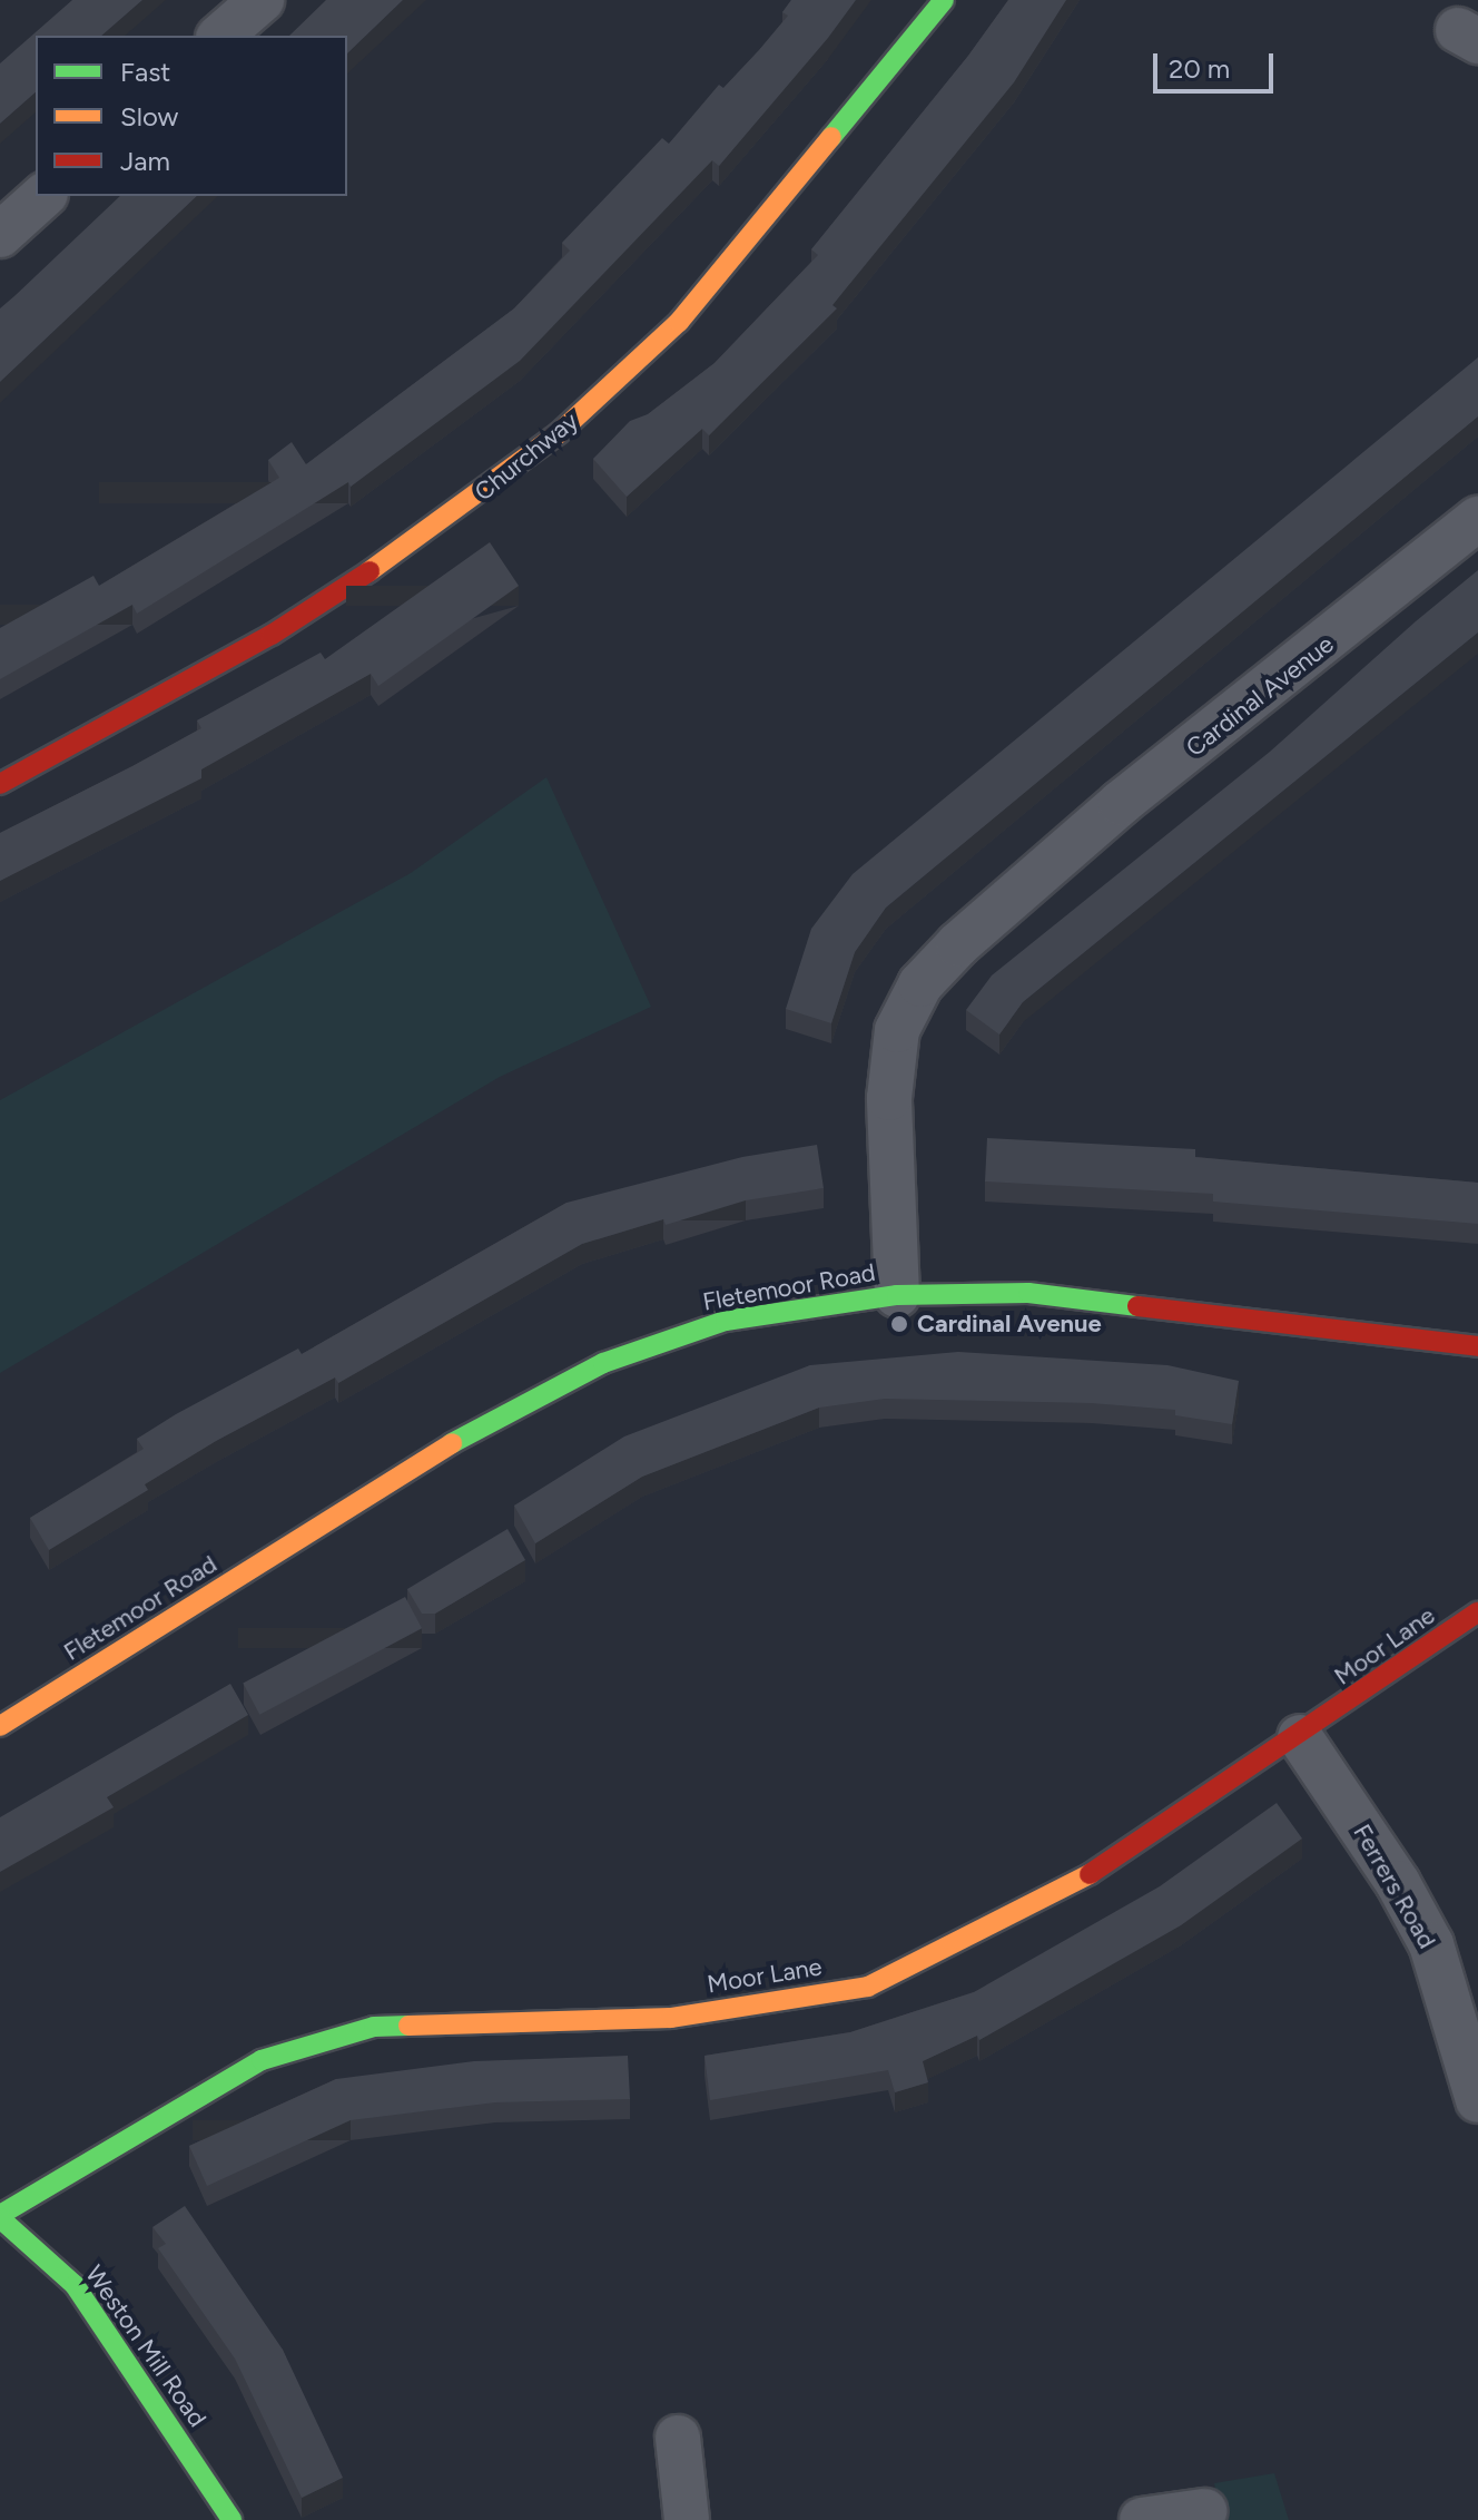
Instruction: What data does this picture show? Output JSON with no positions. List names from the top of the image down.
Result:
{
  "streets": {
    "street": [
      "Churchway",
      "Cardinal Avenue",
      "Fletemoor Road",
      "Moor Lane",
      "Ferrers Road",
      "Weston Mill Road"
    ]
  },
  "crossings": [
    ["Cardinal Avenue", "Fletemoor Road"],
    ["Moor Lane", "Ferrers Road"],
    ["Moor Lane", "Weston Mill Road"]
  ],
  "places": ["Cardinal Avenue"],
  "legend": ["Fast", "Slow", "Jam"],
  "scale_bar": "20 m"
}
